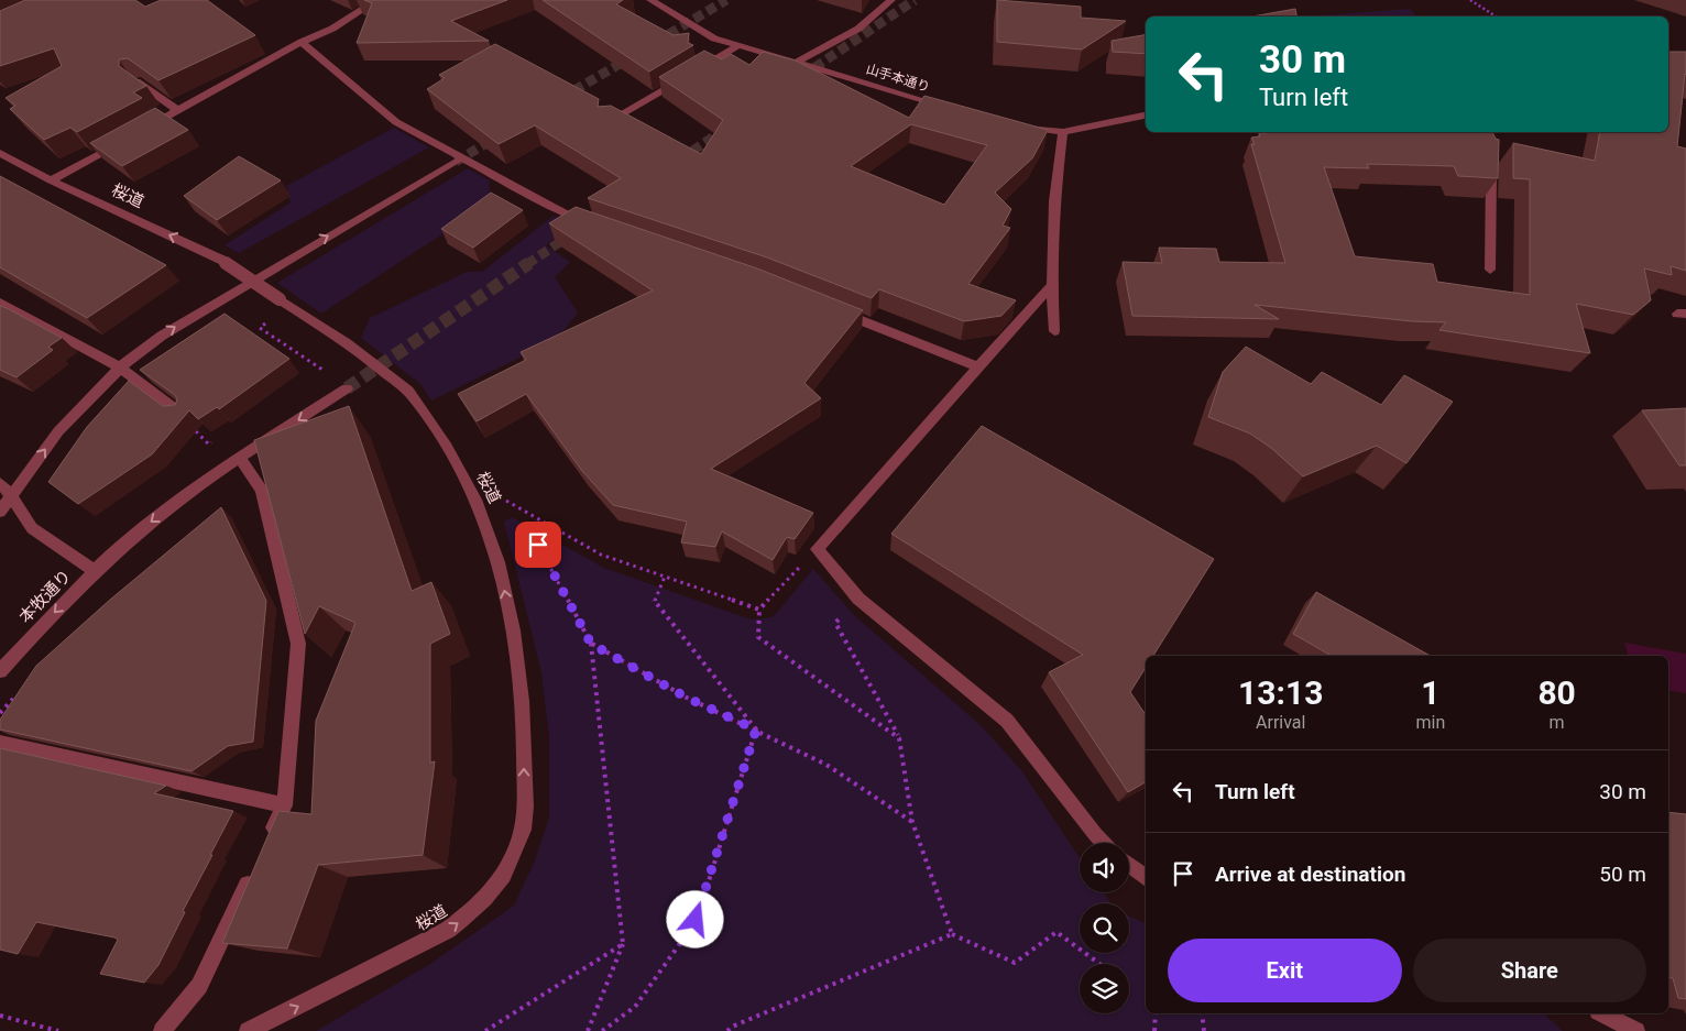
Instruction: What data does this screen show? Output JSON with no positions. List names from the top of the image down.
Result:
{
  "streets": {
    "street": ["山手本通り", "桜道", "本牧通り"]
  },
  "one_way": ["本牧通り"],
  "page": {
    "turn": ["30 m", "Turn left"],
    "eta": [
      "13:13",
      "Arrival",
      "1",
      "min",
      "80",
      "m"
    ],
    "list": [
      {
        "name": "Turn left",
        "value": "30 m"
      },
      {
        "name": "Arrive at destination",
        "value": "50 m"
      }
    ],
    "buttons": ["Exit", "Share"]
  }
}
